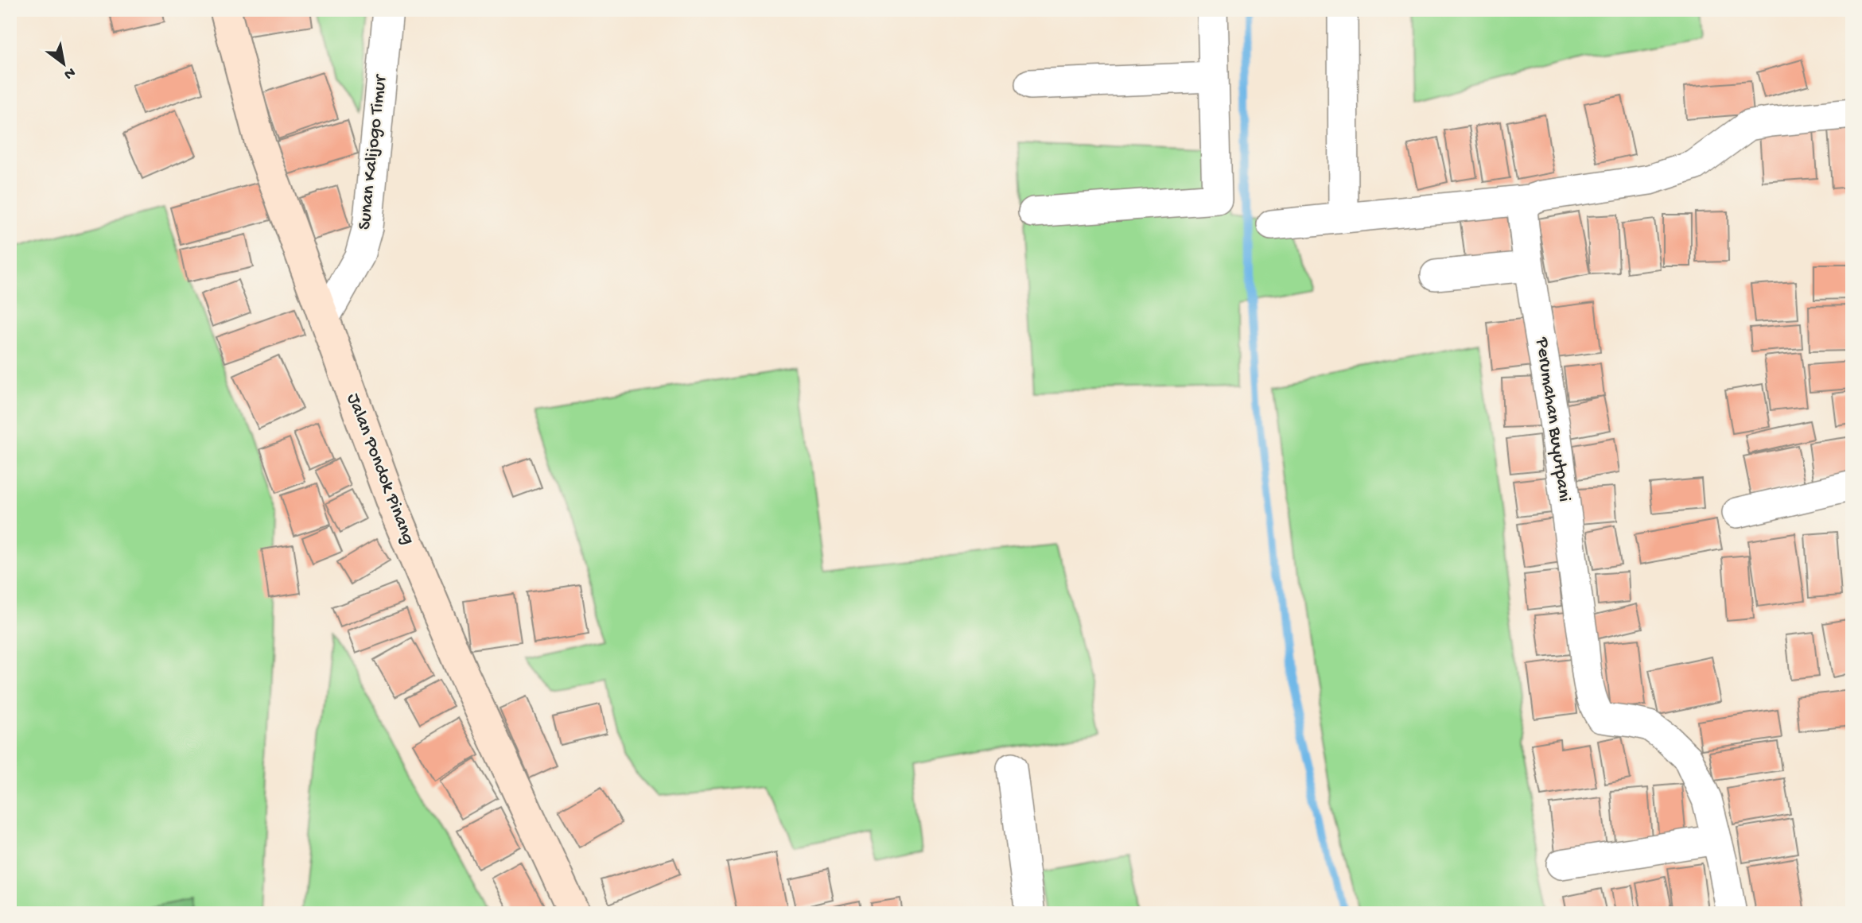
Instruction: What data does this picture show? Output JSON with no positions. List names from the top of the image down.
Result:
{
  "streets": {
    "street": ["Sunan Kalijogo Timur", "Perumahan Buyutpani", "Jalan Pondok Pinang"]
  },
  "crossings": [
    ["Sunan Kalijogo Timur", "Jalan Pondok Pinang"]
  ],
  "north": "bottom right"
}
